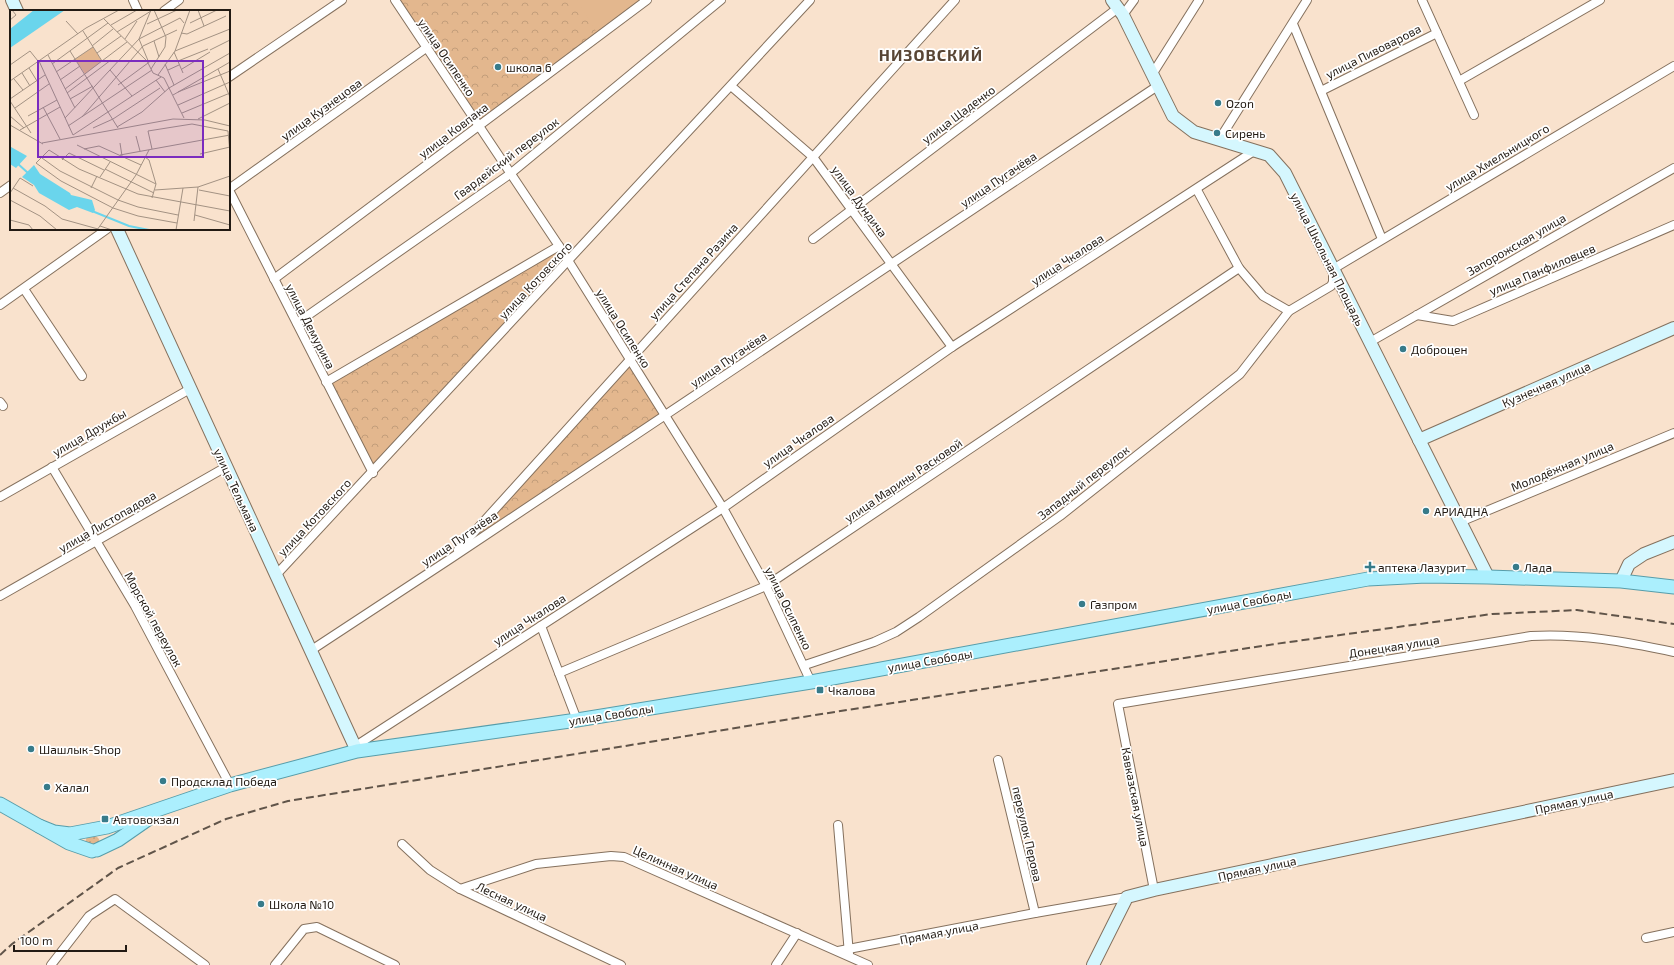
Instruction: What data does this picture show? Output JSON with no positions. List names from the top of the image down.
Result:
{
  "streets": {
    "main road": [
      "улица Школьная Площадь",
      "Кузнечная улица",
      "улица Тельмана",
      "улица Свободы",
      "Прямая улица"
    ],
    "street": [
      "улица Пивоварова",
      "улица Осипенко",
      "улица Кузнецова",
      "улица Щаденко",
      "улица Ковпака",
      "улица Хмельницкого",
      "Гвардейский переулок",
      "улица Пугачёва",
      "улица Дундича",
      "Запорожская улица",
      "улица Чкалова",
      "улица Панфиловцев",
      "улица Степана Разина",
      "улица Котовского",
      "улица Демурина",
      "улица Дружбы",
      "Молодёжная улица",
      "улица Марины Расковой",
      "Западный переулок",
      "улица Листопадова",
      "Морской переулок",
      "Донецкая улица",
      "Кавказская улица",
      "переулок Перова",
      "Целинная улица",
      "Лесная улица"
    ]
  },
  "crossings": [
    ["улица Осипенко", "улица Кузнецова"],
    ["улица Осипенко", "улица Ковпака"],
    ["улица Осипенко", "Гвардейский переулок"],
    ["улица Осипенко", "улица Пугачёва"],
    ["улица Осипенко", "улица Чкалова"],
    ["улица Осипенко", "улица Степана Разина"],
    ["улица Осипенко", "улица Котовского"],
    ["улица Осипенко", "улица Марины Расковой"],
    ["улица Осипенко", "Западный переулок"],
    ["улица Осипенко", "улица Свободы"],
    ["улица Щаденко", "улица Дундича"],
    ["улица Щаденко", "улица Школьная Площадь"],
    ["улица Ковпака", "улица Демурина"],
    ["улица Хмельницкого", "улица Школьная Площадь"],
    ["улица Хмельницкого", "Западный переулок"],
    ["Гвардейский переулок", "улица Демурина"],
    ["улица Пугачёва", "улица Дундича"],
    ["улица Пугачёва", "улица Школьная Площадь"],
    ["улица Пугачёва", "улица Степана Разина"],
    ["улица Пугачёва", "улица Тельмана"],
    ["улица Дундича", "улица Чкалова"],
    ["улица Дундича", "улица Степана Разина"],
    ["улица Дундича", "улица Котовского"],
    ["Запорожская улица", "улица Школьная Площадь"],
    ["Запорожская улица", "улица Панфиловцев"],
    ["улица Чкалова", "улица Школьная Площадь"],
    ["улица Чкалова", "улица Тельмана"],
    ["улица Чкалова", "улица Свободы"],
    ["улица Школьная Площадь", "Кузнечная улица"],
    ["улица Школьная Площадь", "Молодёжная улица"],
    ["улица Школьная Площадь", "Западный переулок"],
    ["улица Школьная Площадь", "улица Свободы"],
    ["улица Котовского", "улица Демурина"],
    ["улица Котовского", "улица Тельмана"],
    ["улица Дружбы", "улица Тельмана"],
    ["улица Дружбы", "Морской переулок"],
    ["улица Тельмана", "улица Листопадова"],
    ["улица Тельмана", "улица Свободы"],
    ["улица Листопадова", "Морской переулок"],
    ["улица Свободы", "Морской переулок"],
    ["Донецкая улица", "Кавказская улица"],
    ["Кавказская улица", "Прямая улица"],
    ["Прямая улица", "переулок Перова"],
    ["Прямая улица", "Целинная улица"],
    ["Целинная улица", "Лесная улица"]
  ],
  "districts": ["НИЗОВСКИЙ"],
  "places": {
    "other": [
      "школа 6",
      "Ozon",
      "Сирень",
      "Доброцен",
      "АРИАДНА",
      "Лада",
      "Газпром",
      "Шашлык-Shop",
      "Продсклад Победа",
      "Халал",
      "Школа №10"
    ],
    "health": ["аптека Лазурит"],
    "transit": ["Чкалова", "Автовокзал"]
  },
  "scale_bar": "100 m"
}
